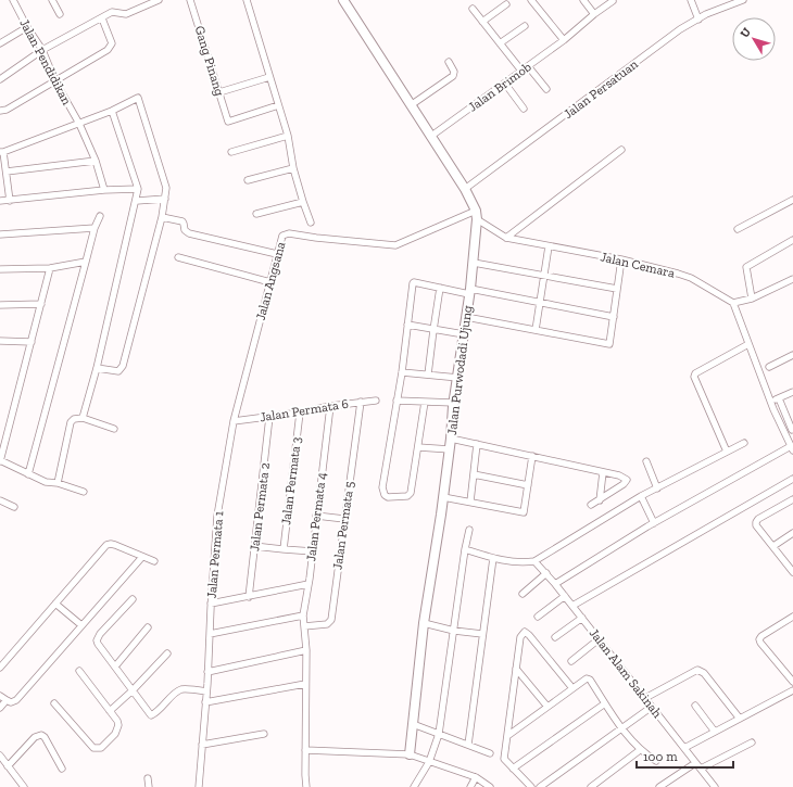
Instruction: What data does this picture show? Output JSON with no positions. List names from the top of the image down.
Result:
{
  "streets": {
    "street": [
      "Gang Pinang",
      "Jalan Pendidikan",
      "Jalan Brimob",
      "Jalan Persatuan",
      "Jalan Cemara",
      "Jalan Angsana",
      "Jalan Purwodadi Ujung",
      "Jalan Permata 6",
      "Jalan Permata 3",
      "Jalan Permata 2",
      "Jalan Permata 4",
      "Jalan Permata 5",
      "Jalan Permata 1",
      "Jalan Alam Sakinah"
    ]
  },
  "crossings": [
    ["Jalan Cemara", "Jalan Angsana"],
    ["Jalan Cemara", "Jalan Purwodadi Ujung"],
    ["Jalan Angsana", "Jalan Purwodadi Ujung"],
    ["Jalan Angsana", "Jalan Permata 6"],
    ["Jalan Angsana", "Jalan Permata 1"],
    ["Jalan Permata 6", "Jalan Permata 3"],
    ["Jalan Permata 6", "Jalan Permata 2"],
    ["Jalan Permata 6", "Jalan Permata 4"],
    ["Jalan Permata 6", "Jalan Permata 5"],
    ["Jalan Permata 6", "Jalan Permata 1"],
    ["Jalan Permata 4", "Jalan Permata 5"]
  ],
  "scale_bar": "100 m",
  "north": "top left"
}
